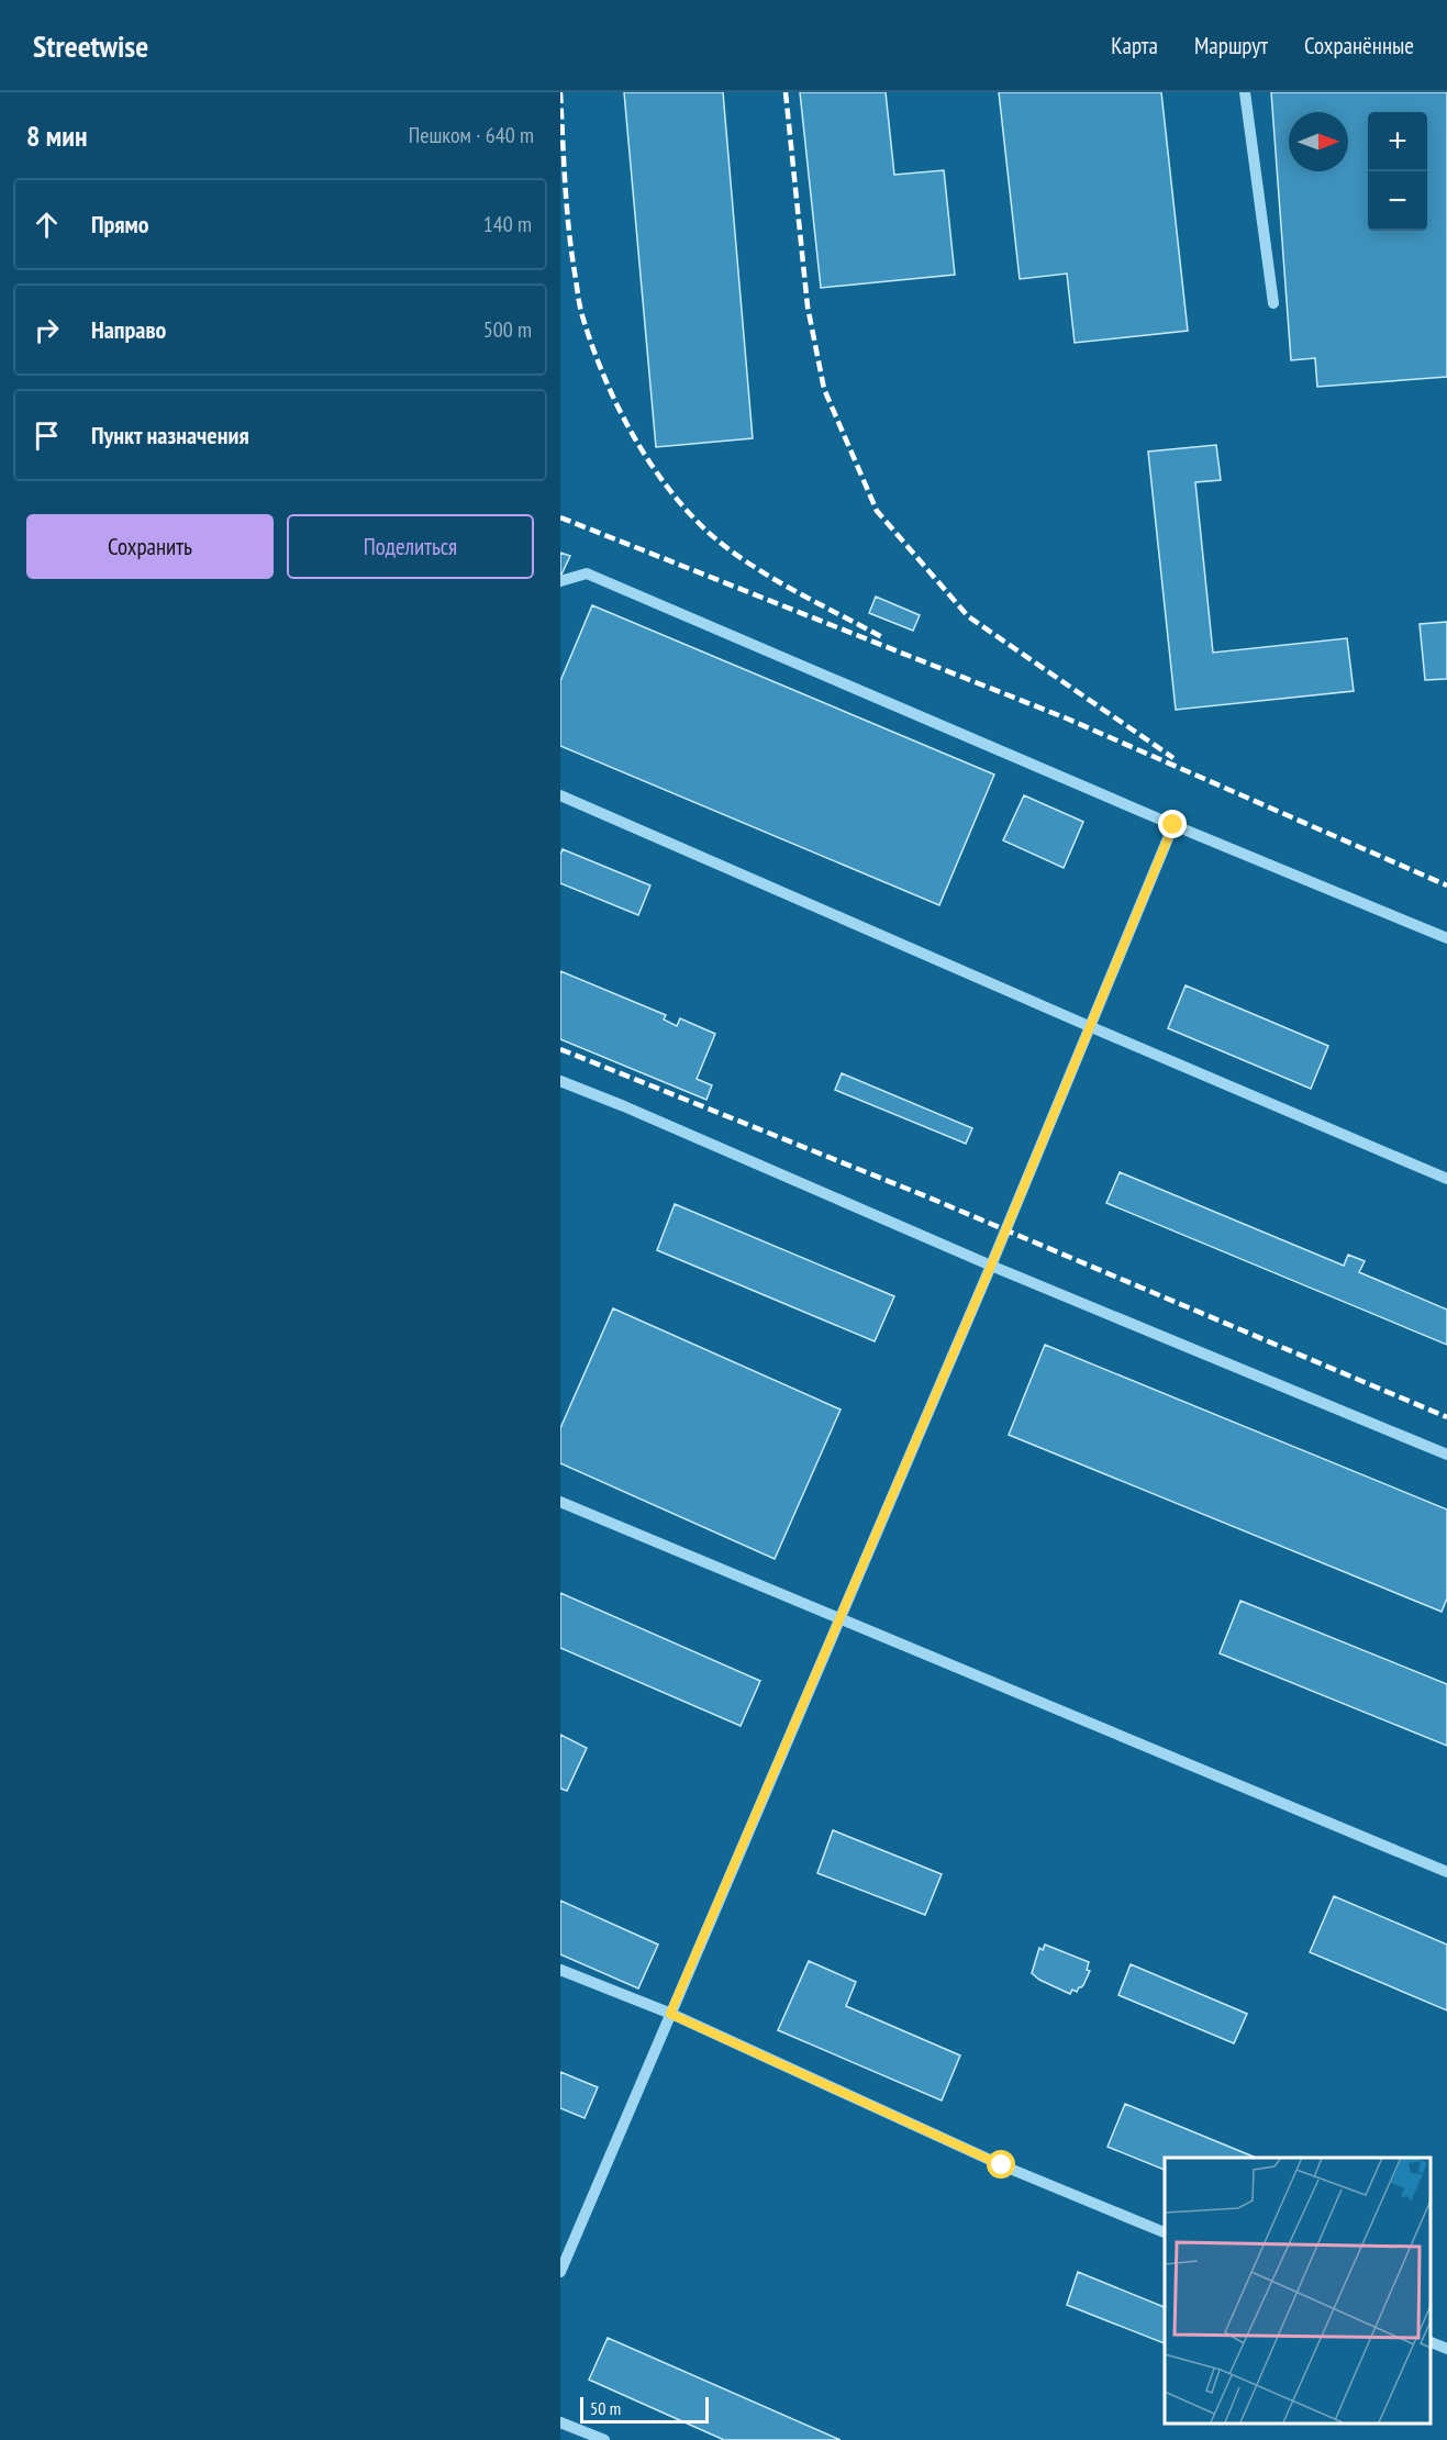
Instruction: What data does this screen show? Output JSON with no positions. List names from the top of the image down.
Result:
{
  "scale_bar": "50 m",
  "north": "right",
  "page": {
    "header": "Streetwise",
    "nav": ["Карта", "Маршрут", "Сохранённые"],
    "heading": ["8 мин", "Пешком · 640 m"],
    "map_buttons": ["+", "−"],
    "list": [
      ["Прямо", "140 m"],
      ["Направо", "500 m"],
      "Пункт назначения"
    ],
    "buttons": ["Сохранить", "Поделиться"],
    "scale": "50 m"
  }
}
